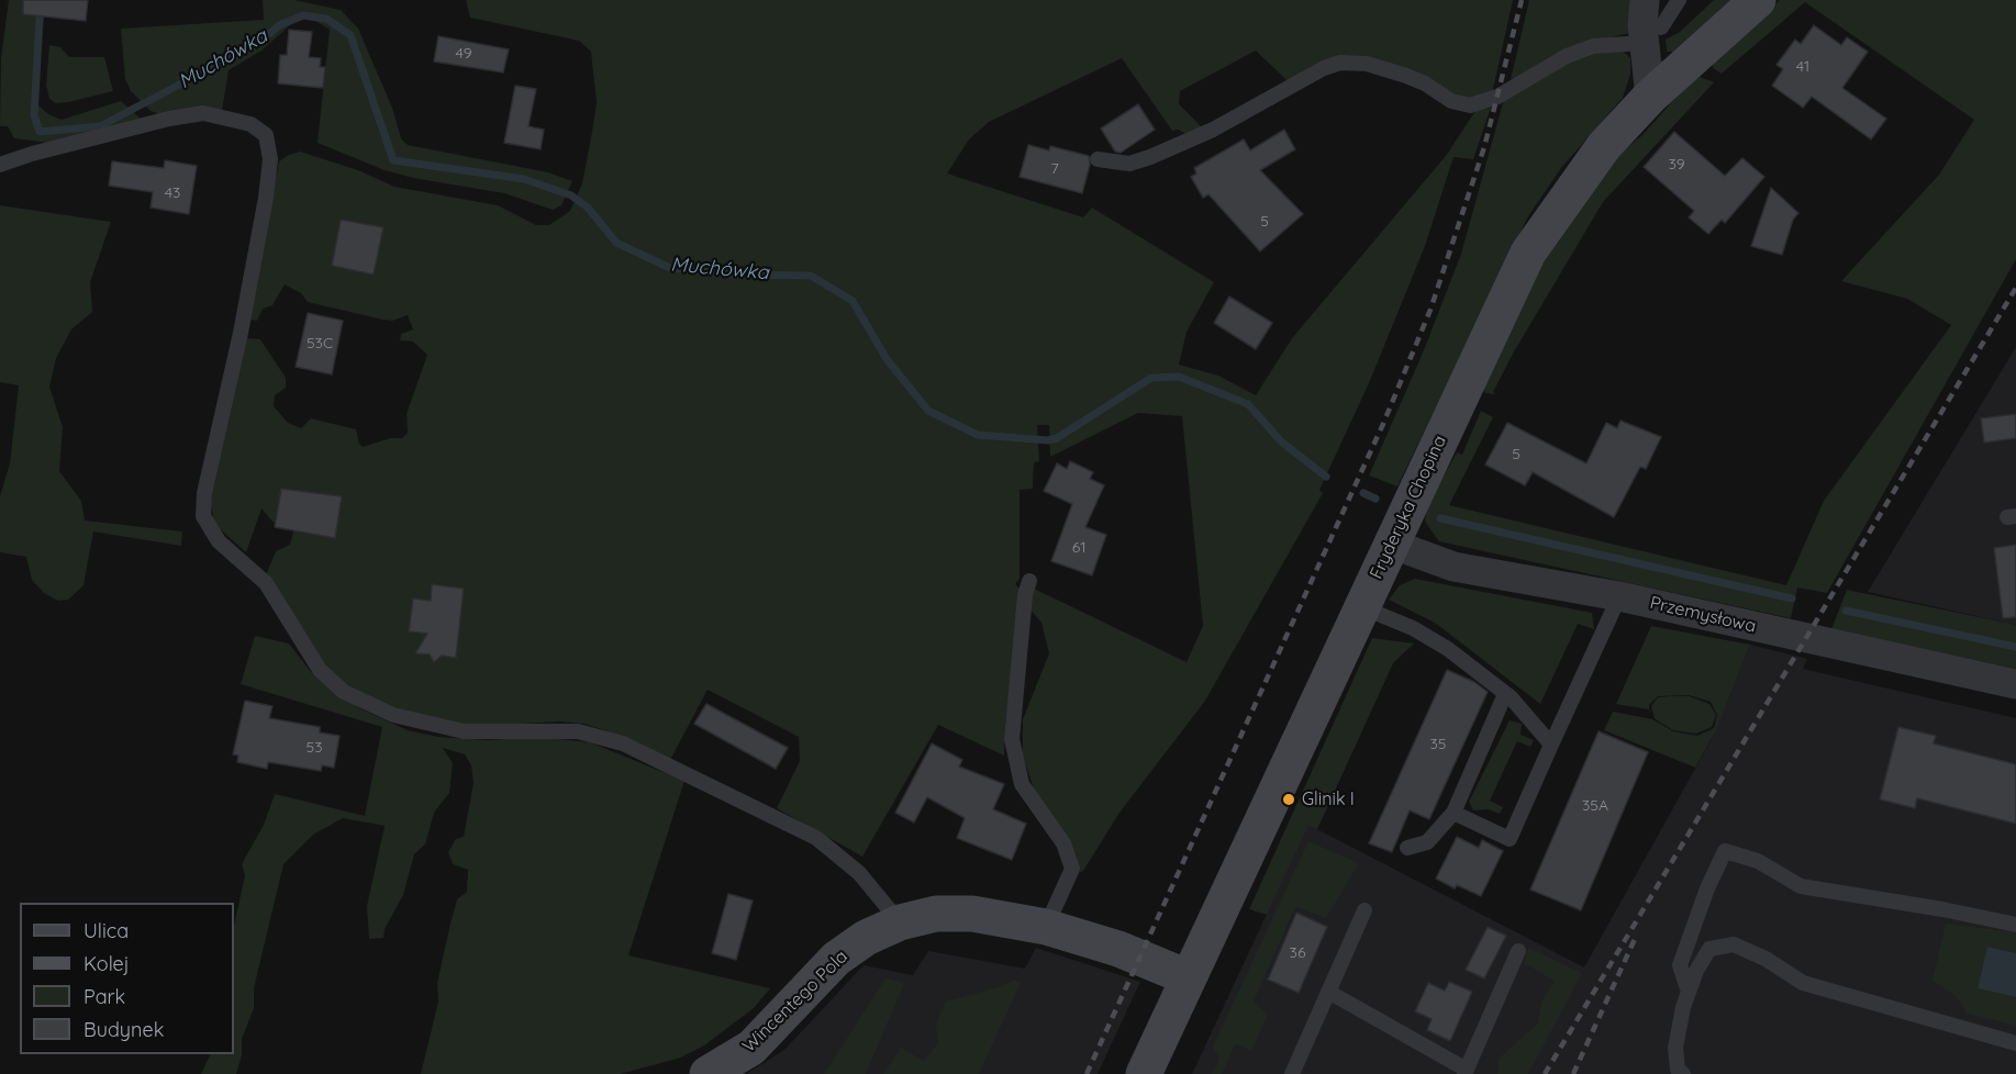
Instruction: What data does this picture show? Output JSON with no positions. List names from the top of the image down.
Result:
{
  "streets": {
    "street": ["Fryderyka Chopina", "Przemysłowa", "Wincentego Pola"]
  },
  "crossings": [
    ["Fryderyka Chopina", "Przemysłowa"],
    ["Fryderyka Chopina", "Wincentego Pola"]
  ],
  "water": ["Muchówka"],
  "places": ["Glinik I"],
  "house_numbers": [
    "49",
    "41",
    "39",
    "7",
    "43",
    "5",
    "53C",
    "5",
    "61",
    "35",
    "53",
    "35A",
    "36"
  ],
  "legend": [
    "Ulica",
    "Kolej",
    "Park",
    "Budynek"
  ]
}
